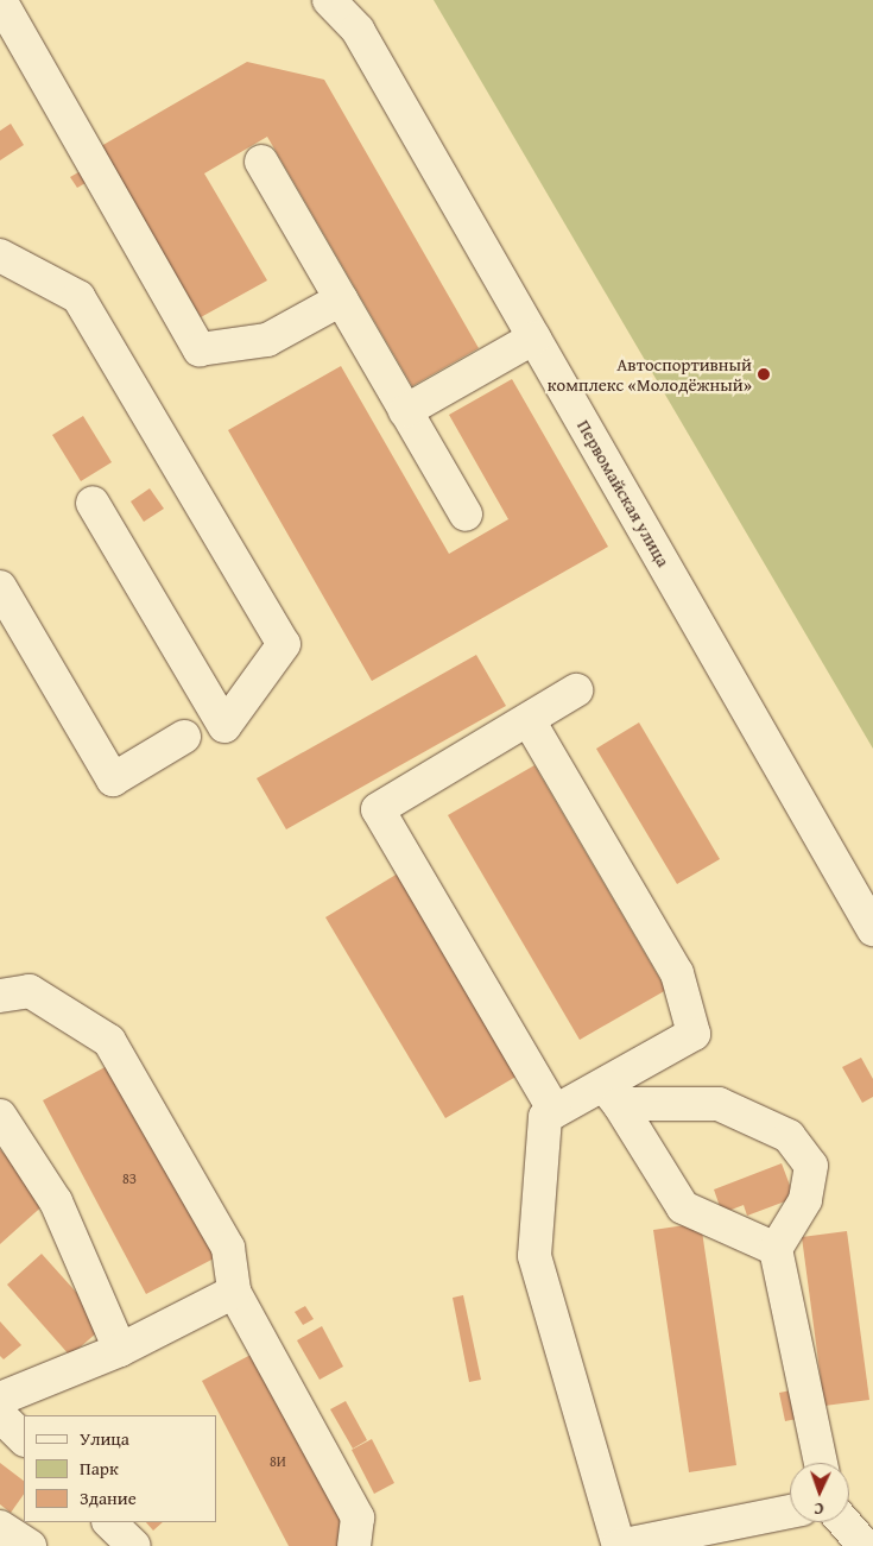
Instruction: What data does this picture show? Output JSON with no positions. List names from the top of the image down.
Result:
{
  "streets": {
    "street": ["Первомайская улица"]
  },
  "places": ["Автоспортивный комплекс «Молодёжный»"],
  "house_numbers": ["8З", "8И"],
  "legend": ["Улица", "Парк", "Здание"],
  "north": "bottom"
}
